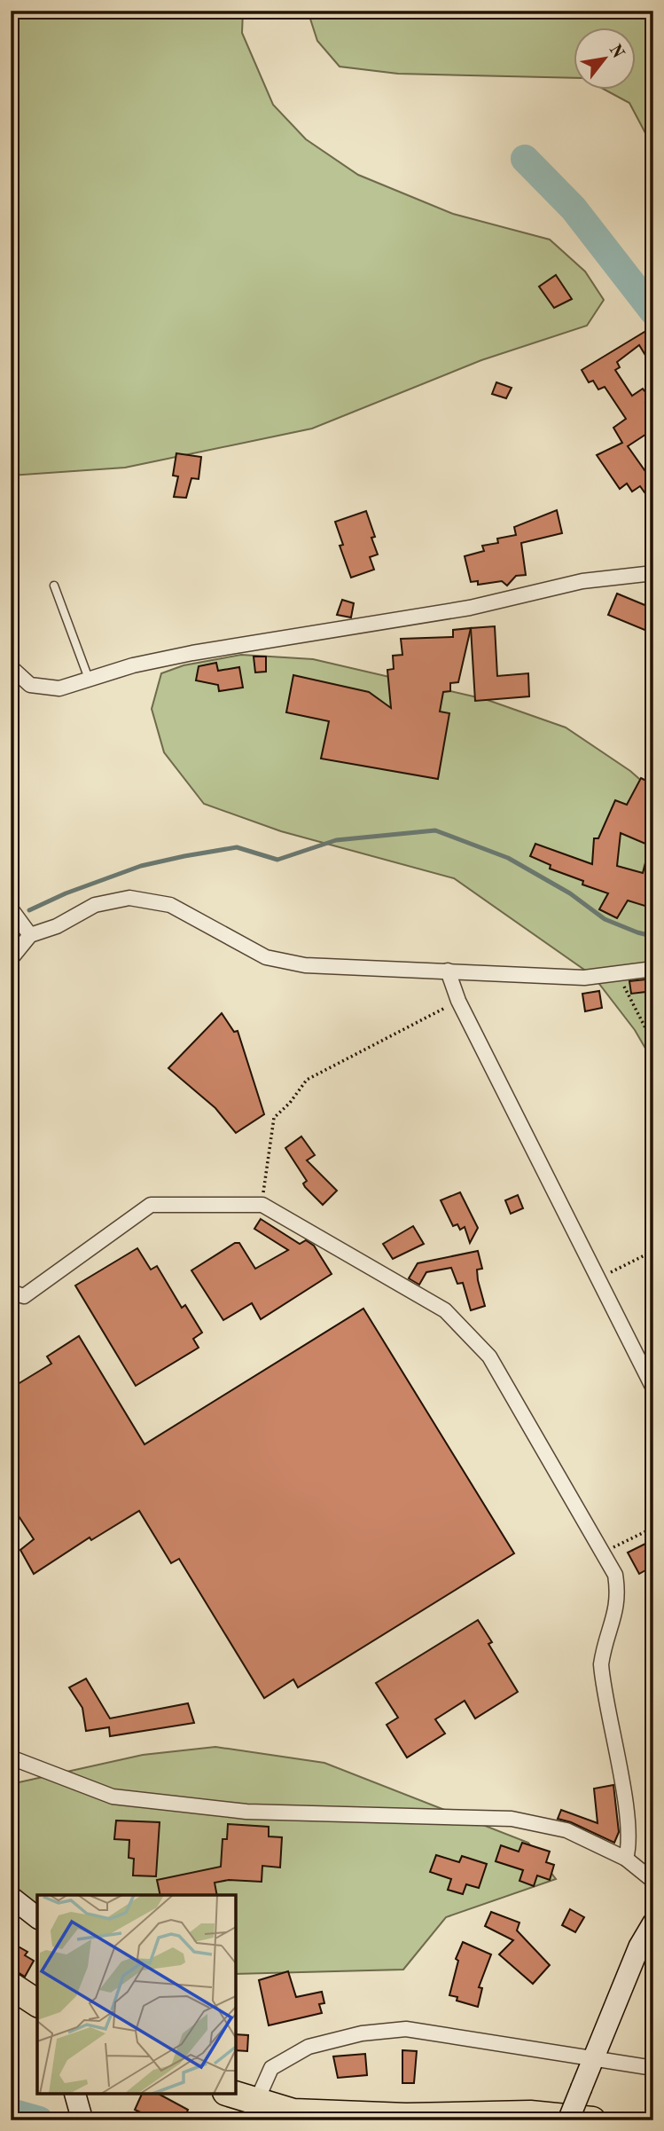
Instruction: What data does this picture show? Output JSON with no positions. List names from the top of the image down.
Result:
{
  "north": "top right"
}
